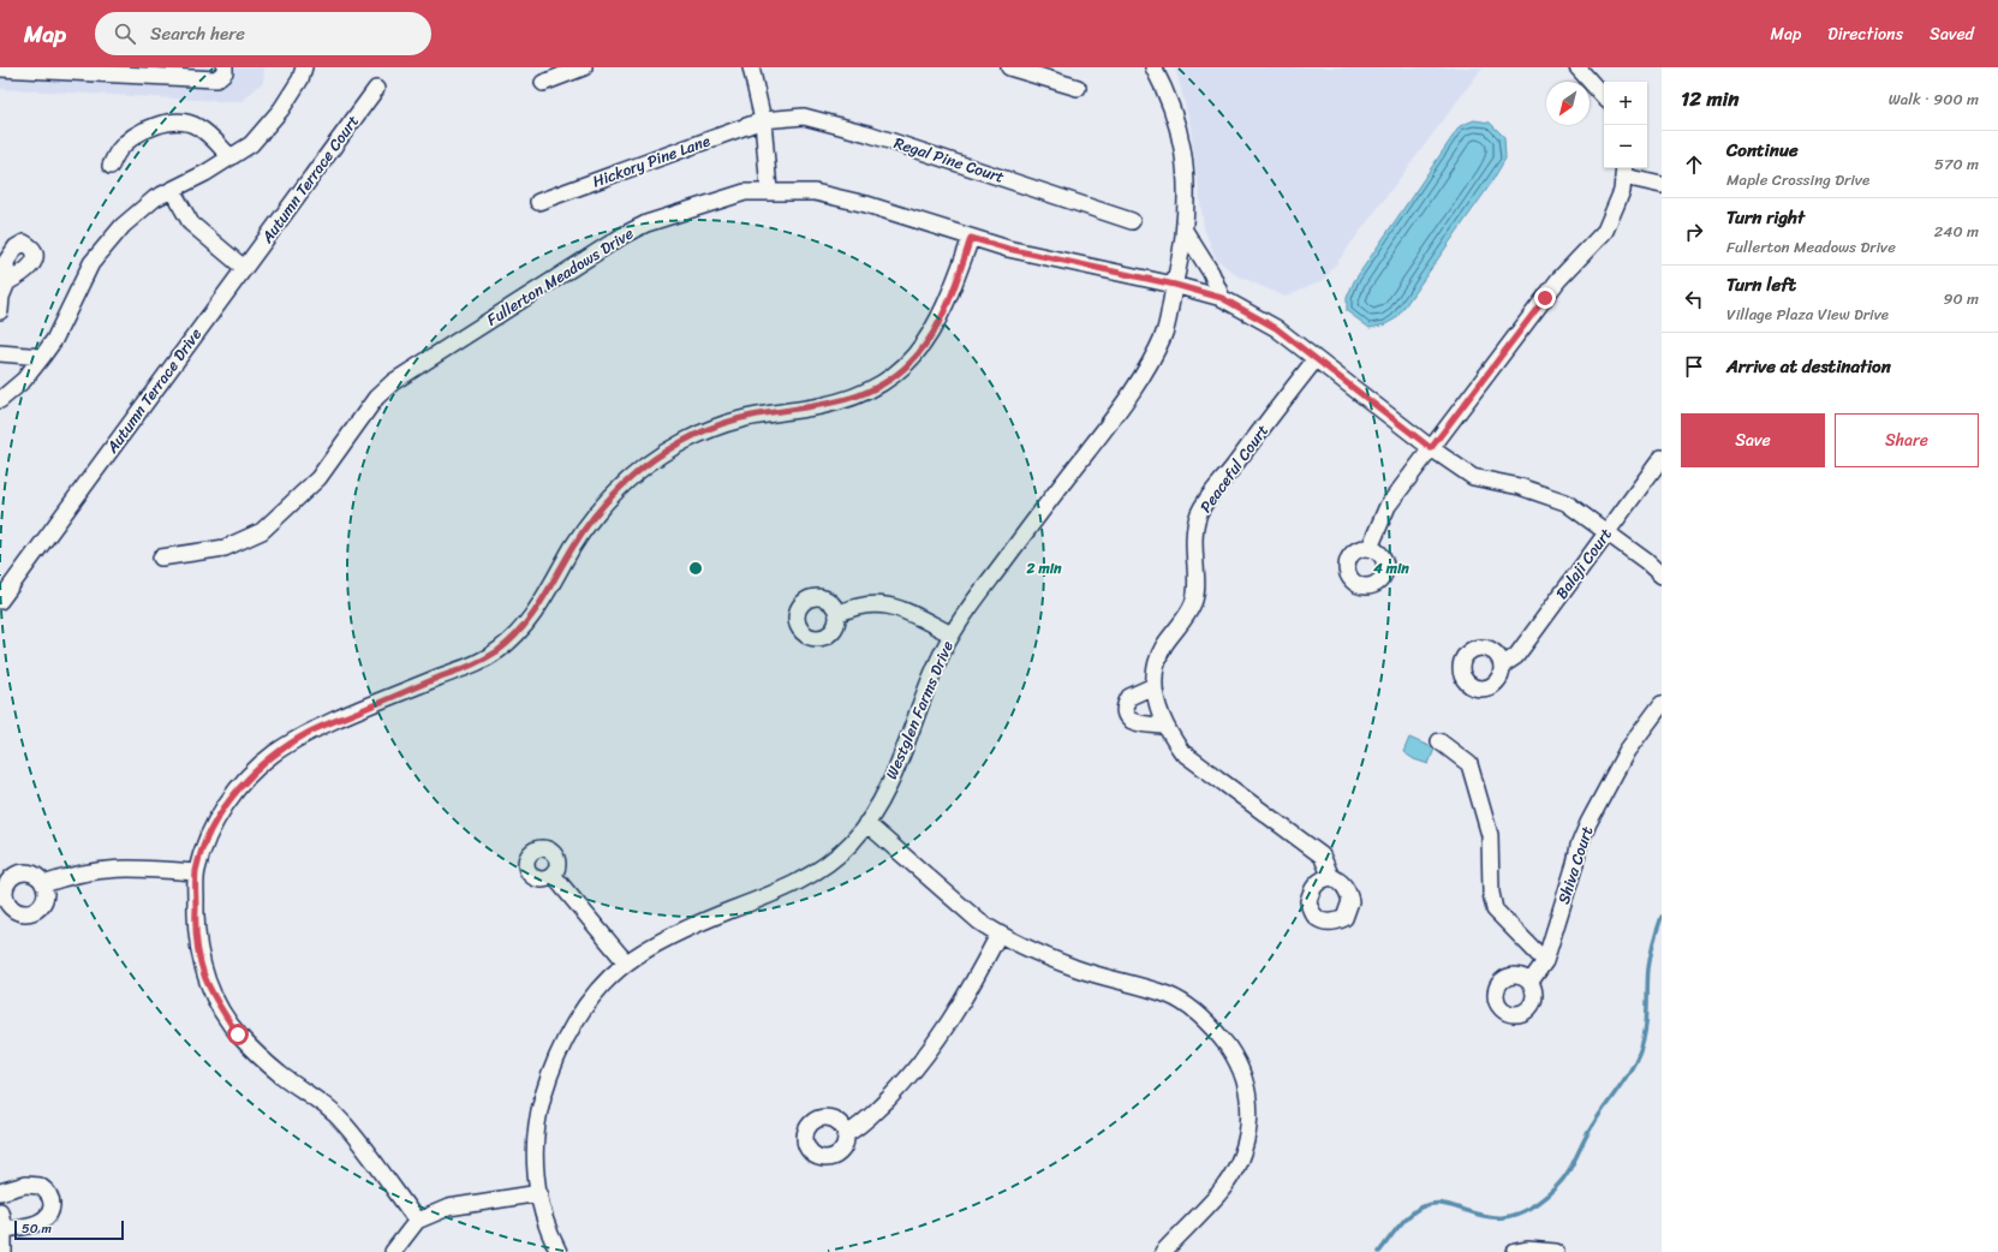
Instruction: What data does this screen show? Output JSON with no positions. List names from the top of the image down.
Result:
{
  "streets": {
    "street": [
      "Regal Pine Court",
      "Hickory Pine Lane",
      "Autumn Terrace Court",
      "Fullerton Meadows Drive",
      "Autumn Terrace Drive",
      "Peaceful Court",
      "Balaji Court",
      "Westglen Farms Drive",
      "Shiva Court"
    ]
  },
  "crossings": [
    ["Regal Pine Court", "Hickory Pine Lane"],
    ["Autumn Terrace Court", "Autumn Terrace Drive"],
    ["Fullerton Meadows Drive", "Peaceful Court"],
    ["Fullerton Meadows Drive", "Balaji Court"],
    ["Fullerton Meadows Drive", "Westglen Farms Drive"]
  ],
  "scale_bar": "50 m",
  "north": "bottom left",
  "page": {
    "header": "Map",
    "search": "Search here",
    "nav": ["Map", "Directions", "Saved"],
    "heading": ["12 min", "Walk · 900 m"],
    "map_buttons": ["+", "−"],
    "list": [
      ["Continue", "Maple Crossing Drive", "570 m"],
      ["Turn right", "Fullerton Meadows Drive", "240 m"],
      ["Turn left", "Village Plaza View Drive", "90 m"],
      "Arrive at destination"
    ],
    "buttons": ["Save", "Share"],
    "scale": "50 m"
  },
  "rings": ["2 min", "4 min"]
}
